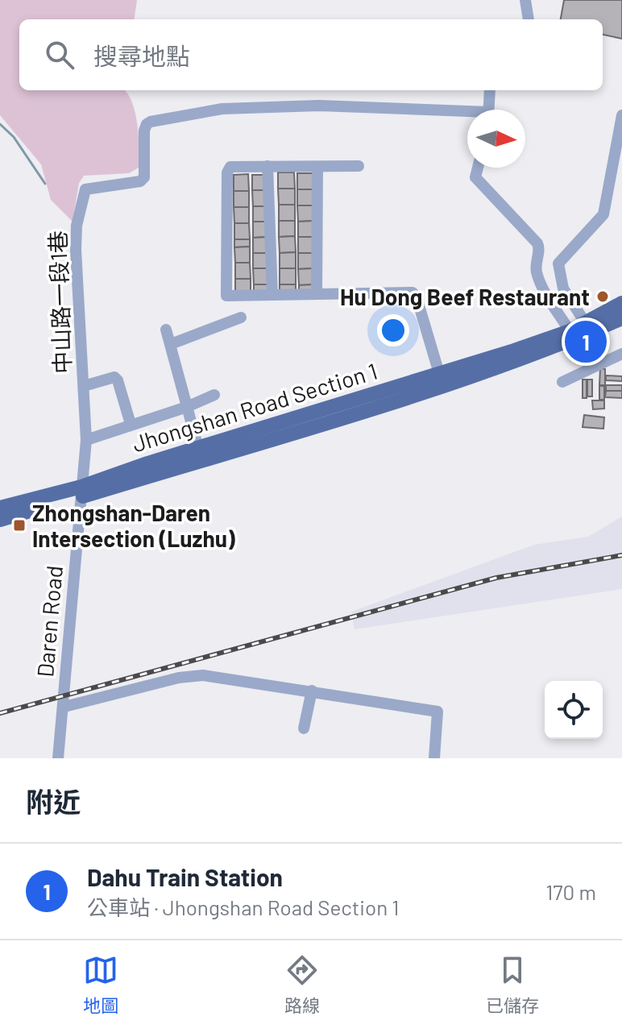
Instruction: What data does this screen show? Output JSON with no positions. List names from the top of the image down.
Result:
{
  "streets": {
    "main road": ["Jhongshan Road Section 1"],
    "street": ["中山路一段1巷", "Daren Road"]
  },
  "crossings": [
    ["中山路一段1巷", "Jhongshan Road Section 1"],
    ["中山路一段1巷", "Daren Road"],
    ["Jhongshan Road Section 1", "Daren Road"]
  ],
  "places": {
    "other": ["Hu Dong Beef Restaurant"],
    "transit": ["Zhongshan-Daren Intersection (Luzhu)"]
  },
  "north": "right",
  "page": {
    "search": "搜尋地點",
    "pins": "1",
    "heading": "附近",
    "list": [
      {
        "mark": "1",
        "name": "Dahu Train Station",
        "note": "公車站 · Jhongshan Road Section 1",
        "value": "170 m"
      }
    ],
    "nav": ["地圖", "路線", "已儲存"]
  }
}
